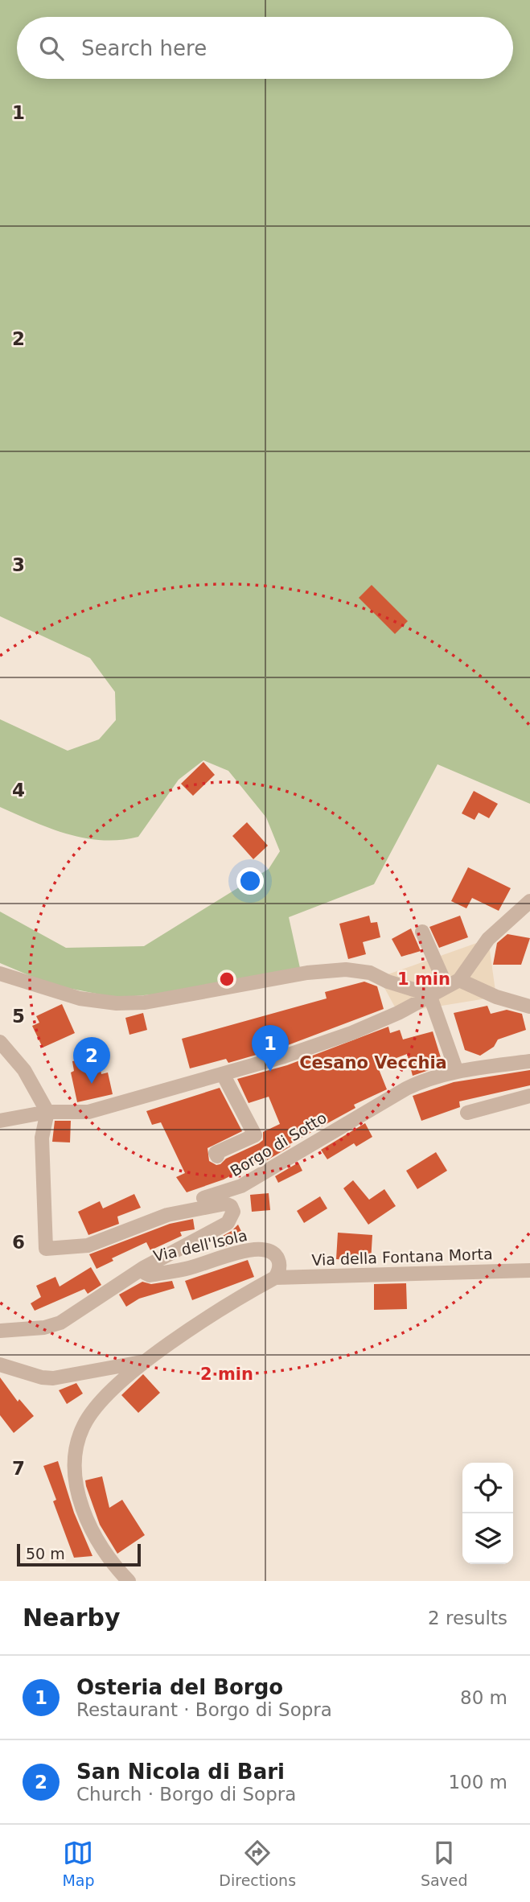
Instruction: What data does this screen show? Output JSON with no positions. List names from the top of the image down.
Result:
{
  "streets": {
    "street": ["Borgo di Sotto", "Via dell'Isola", "Via della Fontana Morta"]
  },
  "crossings": [
    ["Borgo di Sotto", "Via dell'Isola"],
    ["Via dell'Isola", "Via della Fontana Morta"]
  ],
  "districts": ["Cesano Vecchia"],
  "scale_bar": "50 m",
  "page": {
    "search": "Search here",
    "pins": ["1", "2"],
    "scale": "50 m",
    "heading": ["Nearby", "2 results"],
    "list": [
      {
        "mark": "1",
        "name": "Osteria del Borgo",
        "note": "Restaurant · Borgo di Sopra",
        "value": "80 m"
      },
      {
        "mark": "2",
        "name": "San Nicola di Bari",
        "note": "Church · Borgo di Sopra",
        "value": "100 m"
      }
    ],
    "nav": ["Map", "Directions", "Saved"]
  },
  "grid": {
    "rows": [
      "1",
      "2",
      "3",
      "4",
      "5",
      "6",
      "7"
    ]
  },
  "rings": ["1 min", "2 min"]
}
